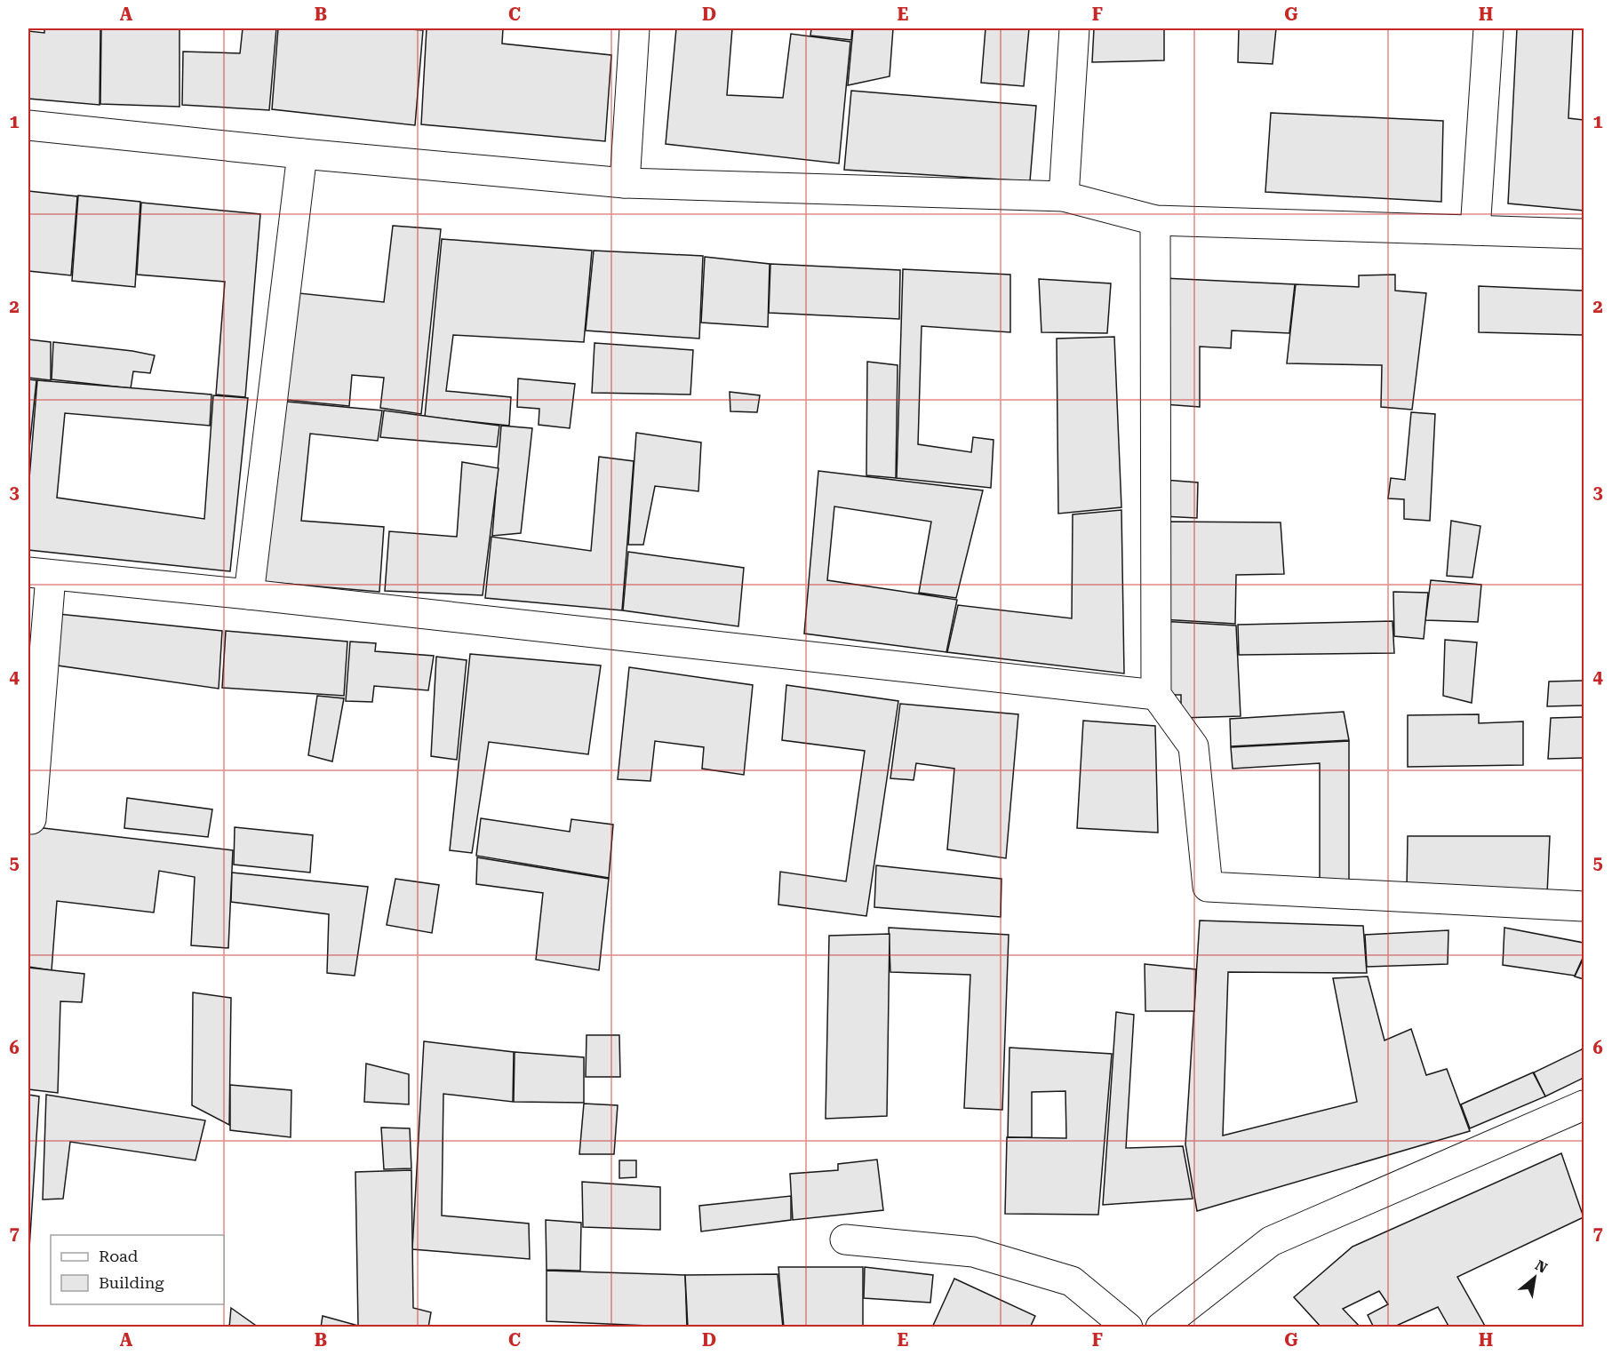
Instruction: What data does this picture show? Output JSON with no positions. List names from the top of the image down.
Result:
{
  "legend": ["Road", "Building"],
  "north": "top right",
  "grid": {
    "columns": [
      "A",
      "B",
      "C",
      "D",
      "E",
      "F",
      "G",
      "H"
    ],
    "rows": [
      "1",
      "2",
      "3",
      "4",
      "5",
      "6",
      "7"
    ]
  }
}
